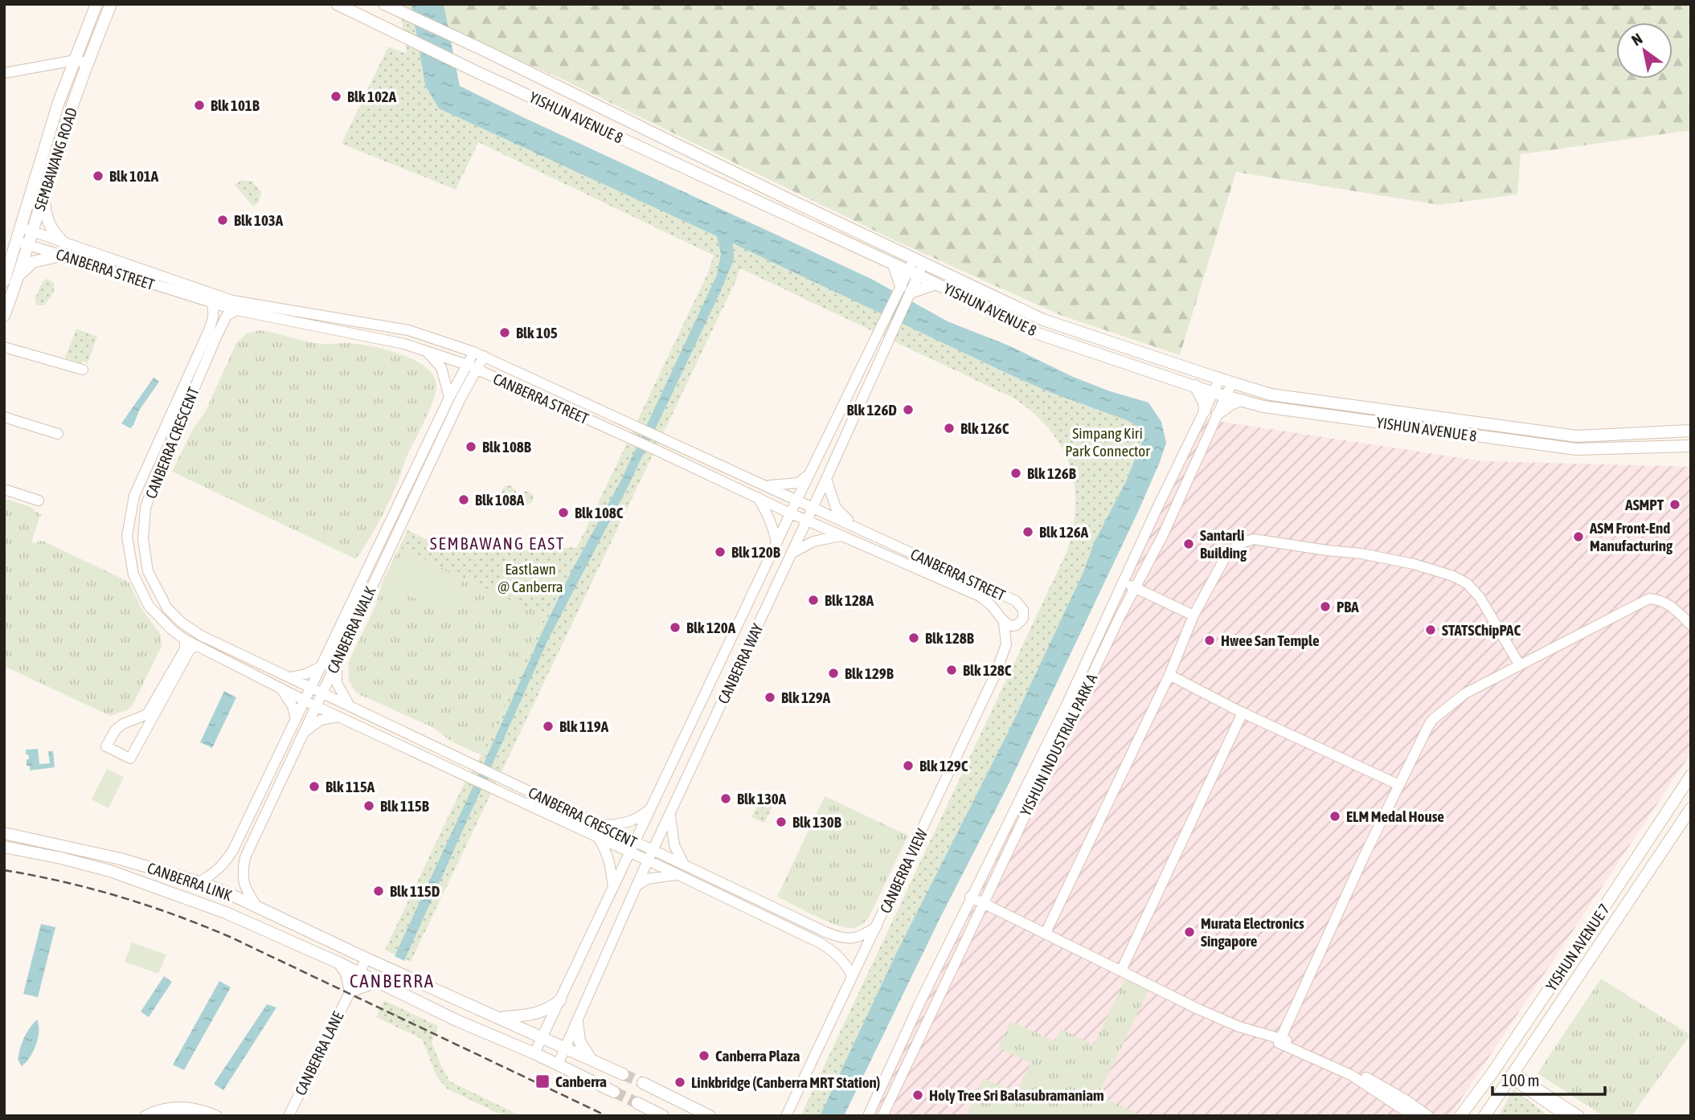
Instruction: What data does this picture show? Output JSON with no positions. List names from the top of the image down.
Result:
{
  "streets": {
    "main road": [
      "YISHUN AVENUE 8",
      "SEMBAWANG ROAD",
      "CANBERRA LINK",
      "YISHUN AVENUE 7"
    ],
    "street": [
      "CANBERRA STREET",
      "CANBERRA CRESCENT",
      "CANBERRA WALK",
      "CANBERRA WAY",
      "YISHUN INDUSTRIAL PARK A",
      "CANBERRA VIEW",
      "CANBERRA LANE"
    ]
  },
  "crossings": [
    ["YISHUN AVENUE 8", "CANBERRA WAY"],
    ["YISHUN AVENUE 8", "YISHUN INDUSTRIAL PARK A"],
    ["SEMBAWANG ROAD", "CANBERRA STREET"],
    ["CANBERRA STREET", "CANBERRA CRESCENT"],
    ["CANBERRA STREET", "CANBERRA WALK"],
    ["CANBERRA STREET", "CANBERRA WAY"],
    ["CANBERRA STREET", "CANBERRA VIEW"],
    ["CANBERRA CRESCENT", "CANBERRA WALK"],
    ["CANBERRA CRESCENT", "CANBERRA WAY"],
    ["CANBERRA CRESCENT", "CANBERRA VIEW"],
    ["CANBERRA WALK", "CANBERRA LINK"],
    ["CANBERRA WAY", "CANBERRA LINK"]
  ],
  "districts": ["SEMBAWANG EAST", "CANBERRA"],
  "parks": ["Simpang Kiri Park Connector", "Eastlawn @ Canberra"],
  "places": {
    "other": [
      "Blk 102A",
      "Blk 101B",
      "Blk 101A",
      "Blk 103A",
      "Blk 105",
      "Blk 126D",
      "Blk 126C",
      "Blk 108B",
      "Blk 126B",
      "Blk 108A",
      "ASMPT",
      "Blk 108C",
      "Blk 126A",
      "ASM Front-End Manufacturing",
      "Santarli Building",
      "Blk 120B",
      "Blk 128A",
      "PBA",
      "Blk 120A",
      "STATSChipPAC",
      "Blk 128B",
      "Hwee San Temple",
      "Blk 128C",
      "Blk 129B",
      "Blk 129A",
      "Blk 119A",
      "Blk 129C",
      "Blk 115A",
      "Blk 130A",
      "Blk 115B",
      "ELM Medal House",
      "Blk 130B",
      "Blk 115D",
      "Murata Electronics Singapore",
      "Canberra Plaza",
      "Linkbridge (Canberra MRT Station)",
      "Holy Tree Sri Balasubramaniam"
    ],
    "transit": ["Canberra"]
  },
  "scale_bar": "100 m",
  "north": "top left"
}
